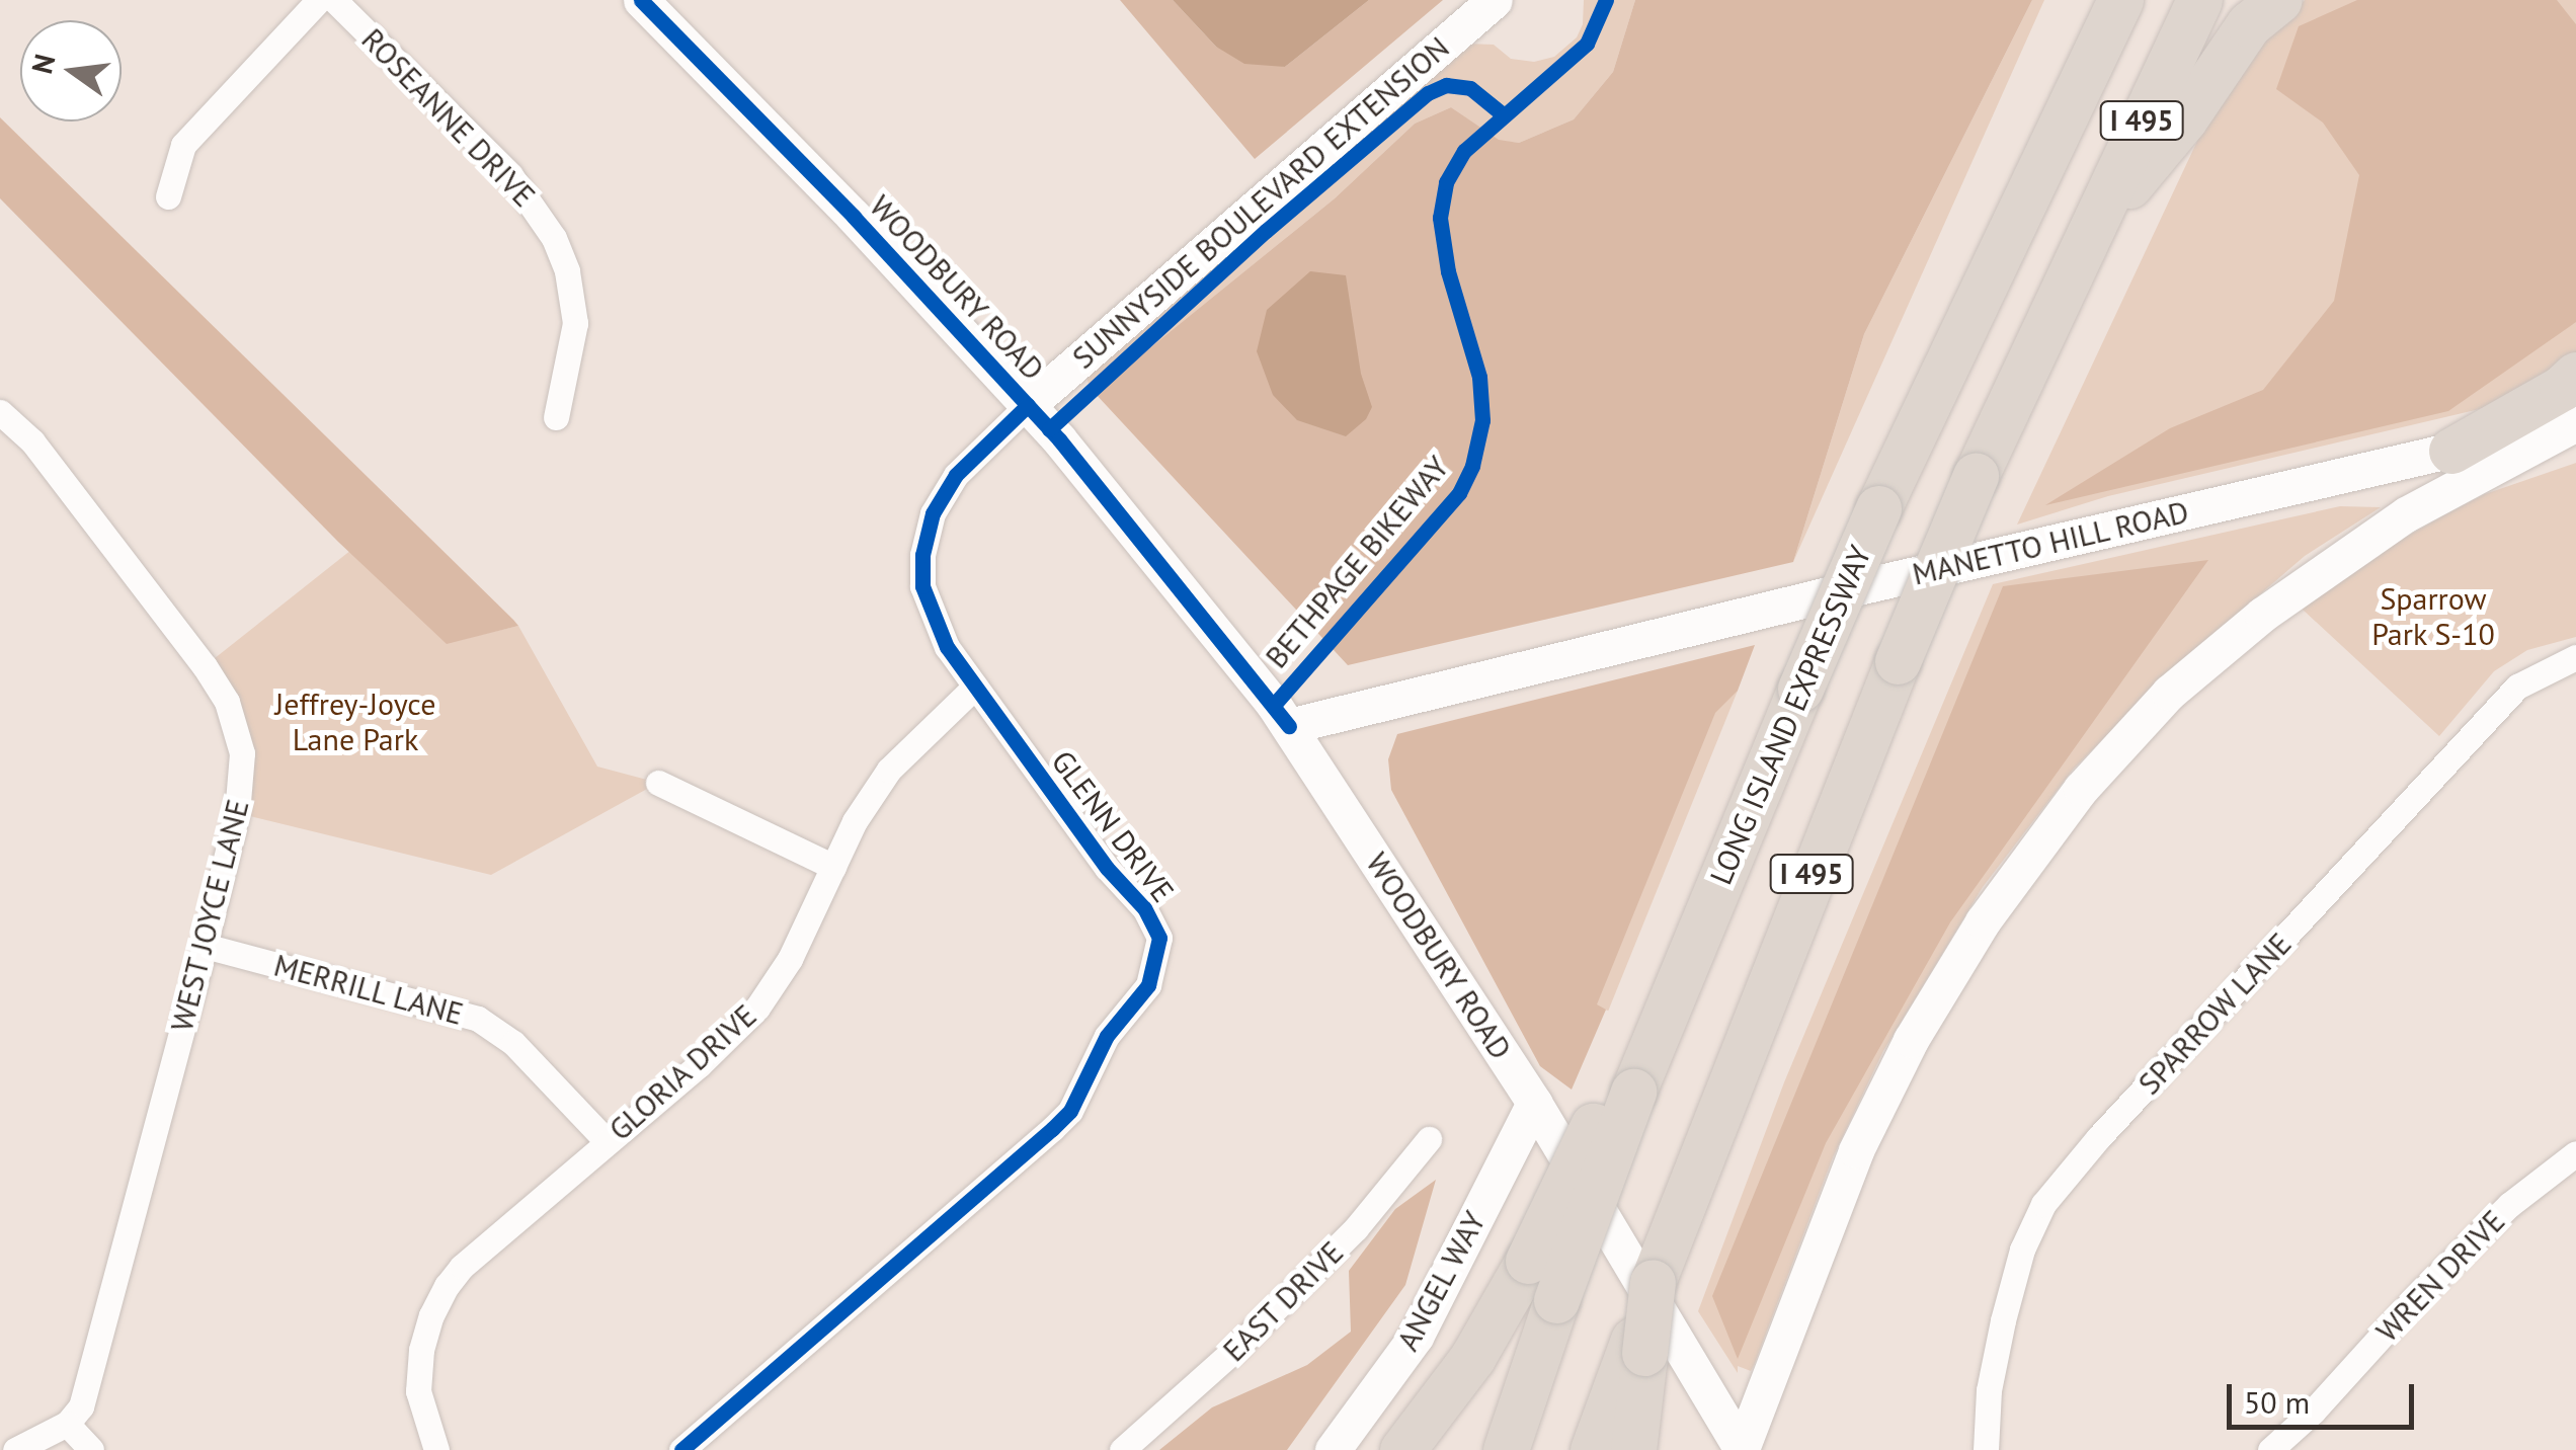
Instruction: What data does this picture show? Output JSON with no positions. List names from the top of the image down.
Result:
{
  "streets": {
    "highway": ["I 495", "LONG ISLAND EXPRESSWAY"],
    "main road": [
      "SUNNYSIDE BOULEVARD EXTENSION",
      "WOODBURY ROAD",
      "MANETTO HILL ROAD",
      "ANGEL WAY"
    ],
    "street": [
      "ROSEANNE DRIVE",
      "GLENN DRIVE",
      "WEST JOYCE LANE",
      "MERRILL LANE",
      "SPARROW LANE",
      "GLORIA DRIVE",
      "WREN DRIVE",
      "EAST DRIVE"
    ],
    "cycle path": ["BETHPAGE BIKEWAY"]
  },
  "crossings": [
    ["SUNNYSIDE BOULEVARD EXTENSION", "WOODBURY ROAD"],
    ["SUNNYSIDE BOULEVARD EXTENSION", "GLENN DRIVE"],
    ["WOODBURY ROAD", "MANETTO HILL ROAD"],
    ["WOODBURY ROAD", "GLENN DRIVE"],
    ["WOODBURY ROAD", "ANGEL WAY"],
    ["GLENN DRIVE", "GLORIA DRIVE"],
    ["WEST JOYCE LANE", "MERRILL LANE"],
    ["MERRILL LANE", "GLORIA DRIVE"]
  ],
  "parks": ["Sparrow Park S-10", "Jeffrey-Joyce Lane Park"],
  "scale_bar": "50 m",
  "north": "left"
}
